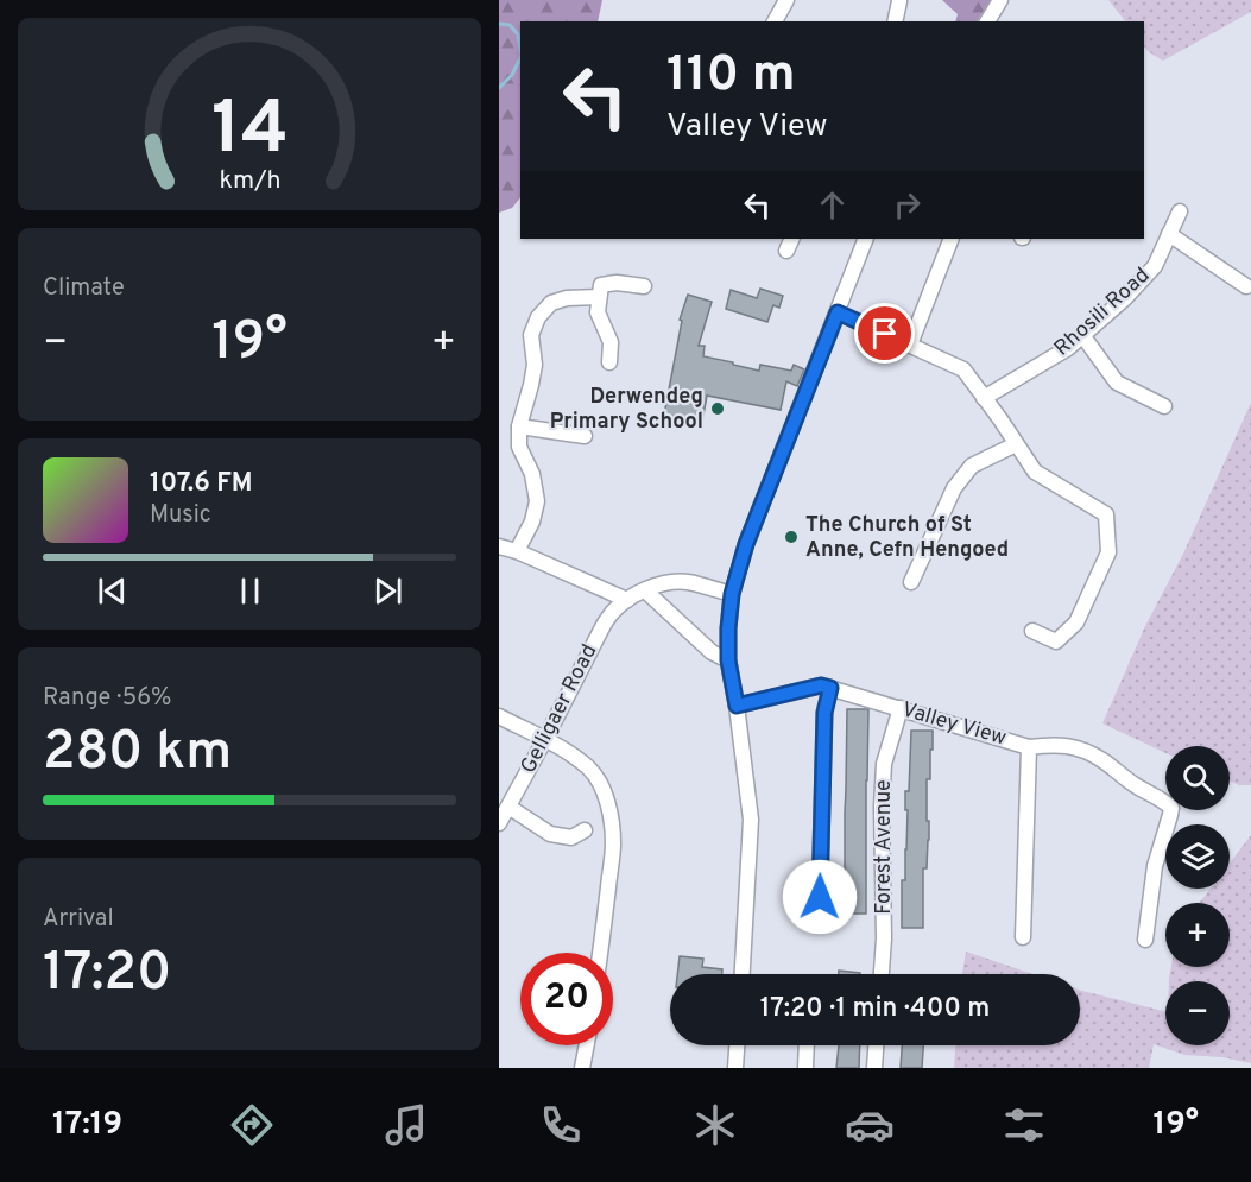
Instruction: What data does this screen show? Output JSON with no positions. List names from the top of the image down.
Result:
{
  "streets": {
    "street": [
      "Rhosili Road",
      "Gelligaer Road",
      "Valley View",
      "Forest Avenue"
    ]
  },
  "crossings": [
    ["Valley View", "Forest Avenue"]
  ],
  "places": ["Derwendeg Primary School", "The Church of St Anne, Cefn Hengoed"],
  "page": {
    "turn": ["110 m", "Valley View"],
    "tile": [
      "Climate",
      ["Range · 56%", "280 km"],
      ["Arrival", "17:20"]
    ],
    "heat": ["−", "19°", "+"],
    "song": ["107.6 FM", "Music"],
    "map_buttons": ["+", "−"],
    "limit": "20",
    "trip": "17:20 · 1 min · 400 m",
    "tabs": ["17:19", "19°"],
    "gauge": ["14", "km/h"]
  }
}
